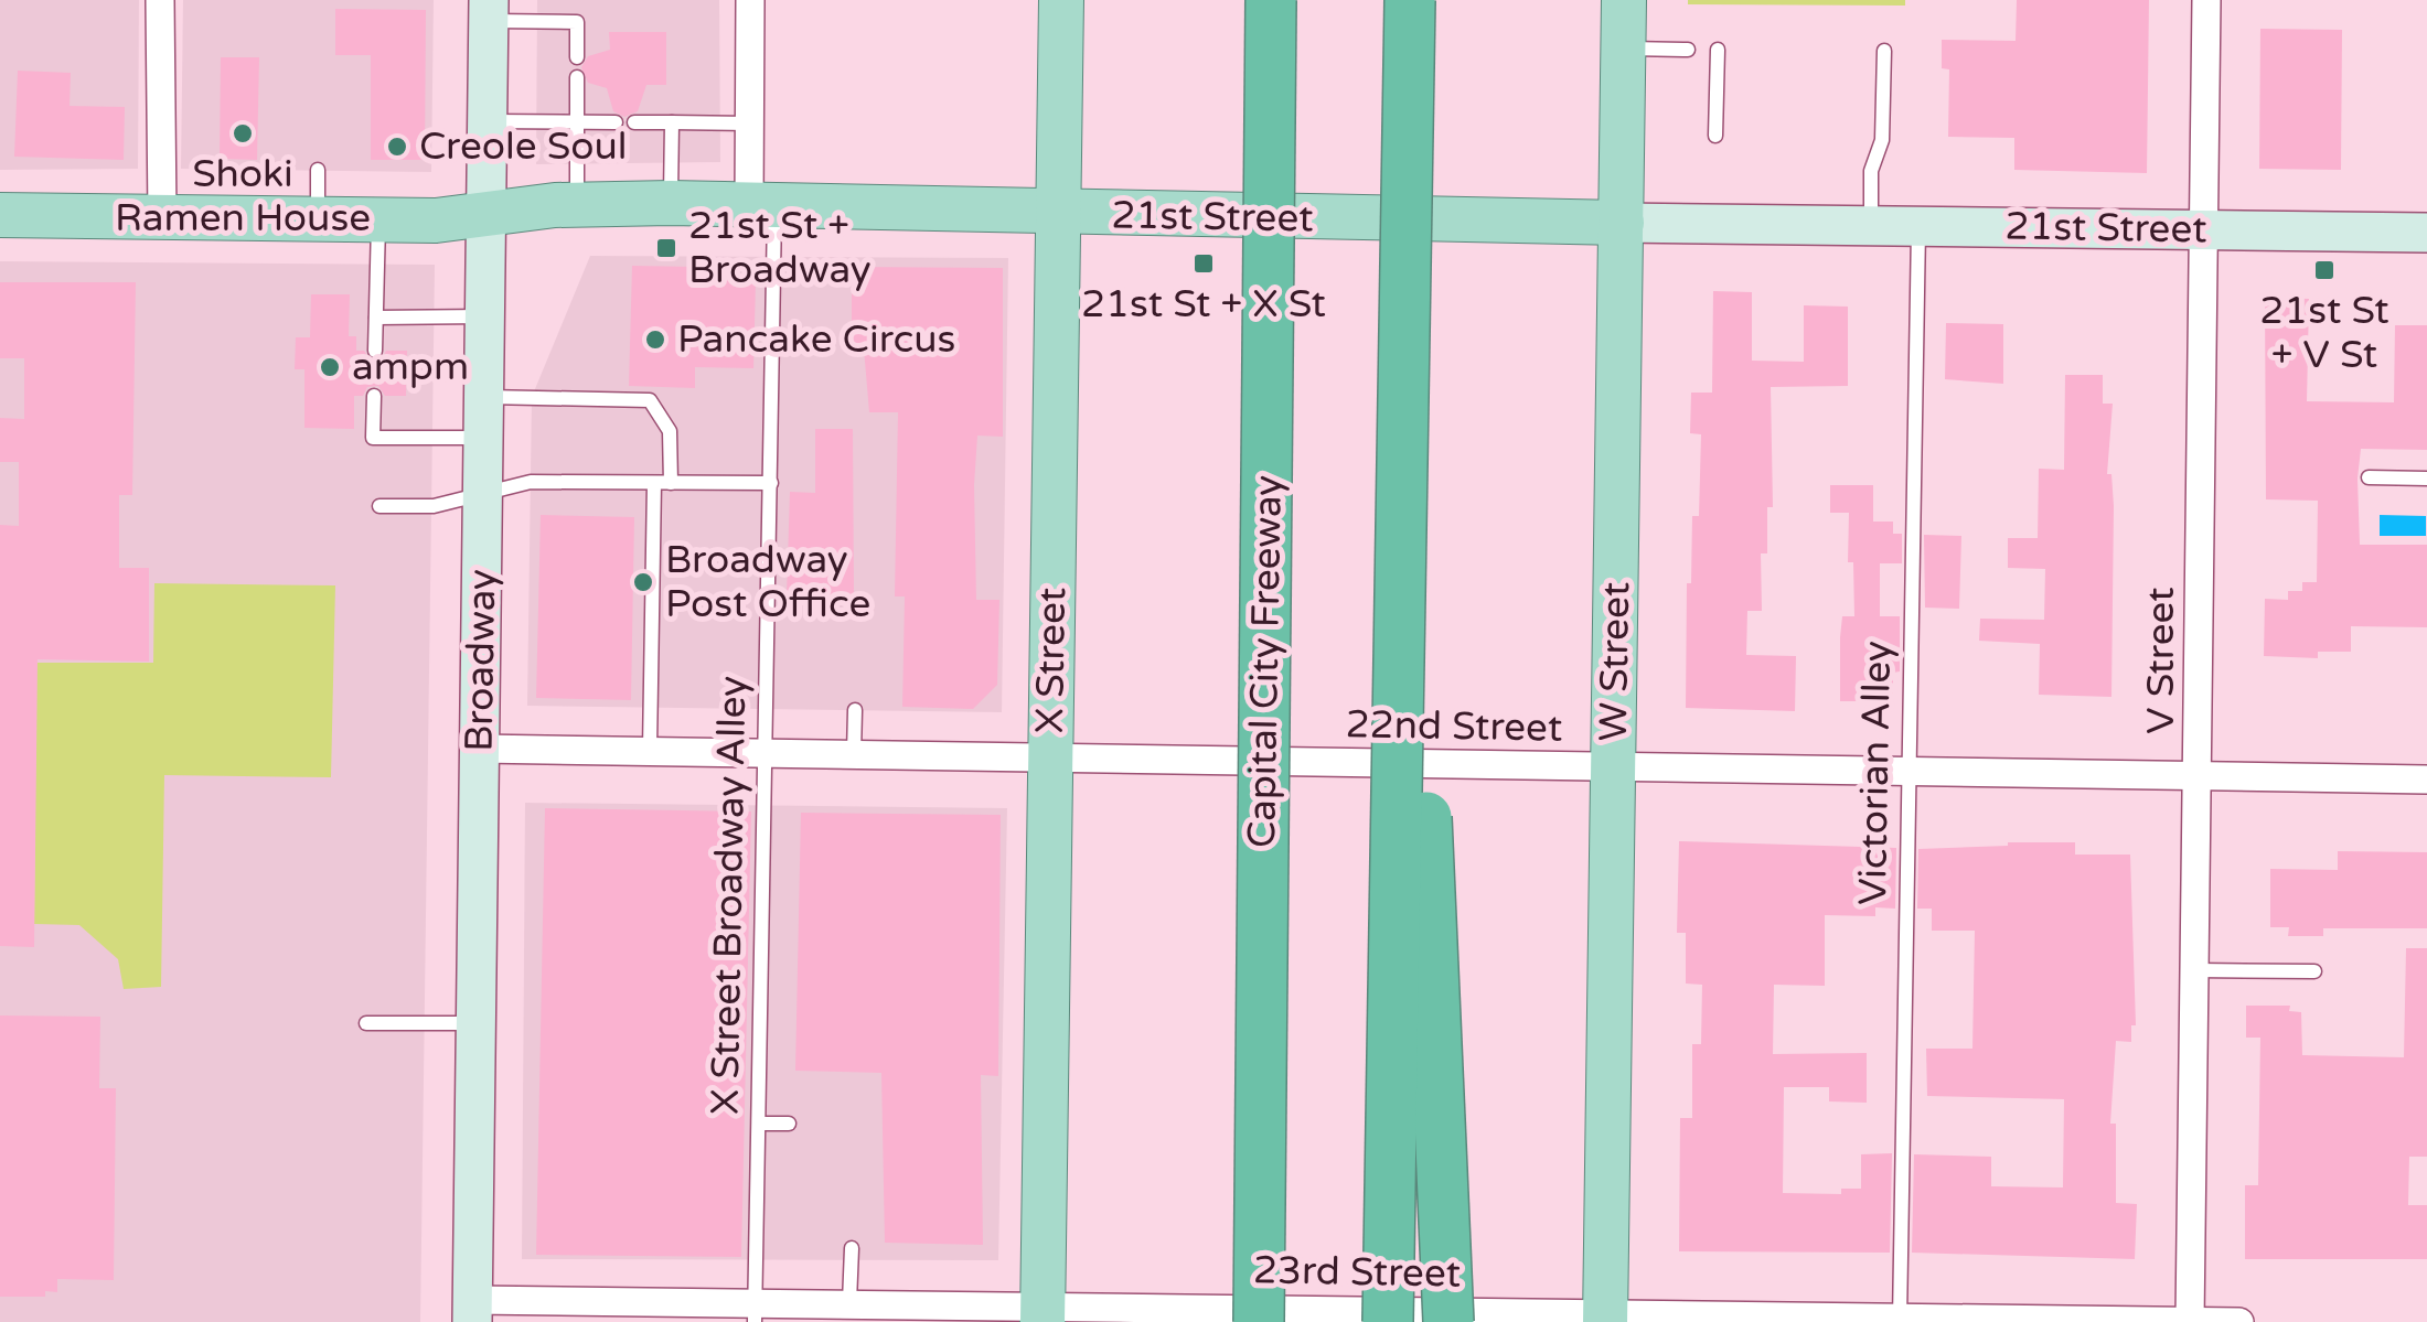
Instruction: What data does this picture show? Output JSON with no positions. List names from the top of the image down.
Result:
{
  "streets": {
    "highway": ["Capital City Freeway"],
    "main road": [
      "21st Street",
      "Broadway",
      "X Street",
      "W Street"
    ],
    "street": ["V Street", "22nd Street", "23rd Street"],
    "lane": ["Victorian Alley", "X Street Broadway Alley"]
  },
  "crossings": [
    ["21st Street", "Broadway"],
    ["21st Street", "X Street"],
    ["21st Street", "V Street"],
    ["21st Street", "W Street"],
    ["21st Street", "Victorian Alley"],
    ["21st Street", "X Street Broadway Alley"],
    ["Broadway", "22nd Street"],
    ["Broadway", "23rd Street"],
    ["X Street", "22nd Street"],
    ["X Street", "23rd Street"],
    ["V Street", "22nd Street"],
    ["V Street", "23rd Street"],
    ["W Street", "22nd Street"],
    ["W Street", "23rd Street"],
    ["22nd Street", "Victorian Alley"],
    ["22nd Street", "X Street Broadway Alley"],
    ["Victorian Alley", "23rd Street"],
    ["X Street Broadway Alley", "23rd Street"]
  ],
  "places": {
    "other": [
      "Shoki Ramen House",
      "Creole Soul",
      "Pancake Circus",
      "ampm",
      "Broadway Post Office"
    ],
    "transit": ["21st St + Broadway", "21st St + X St", "21st St + V St"]
  }
}
